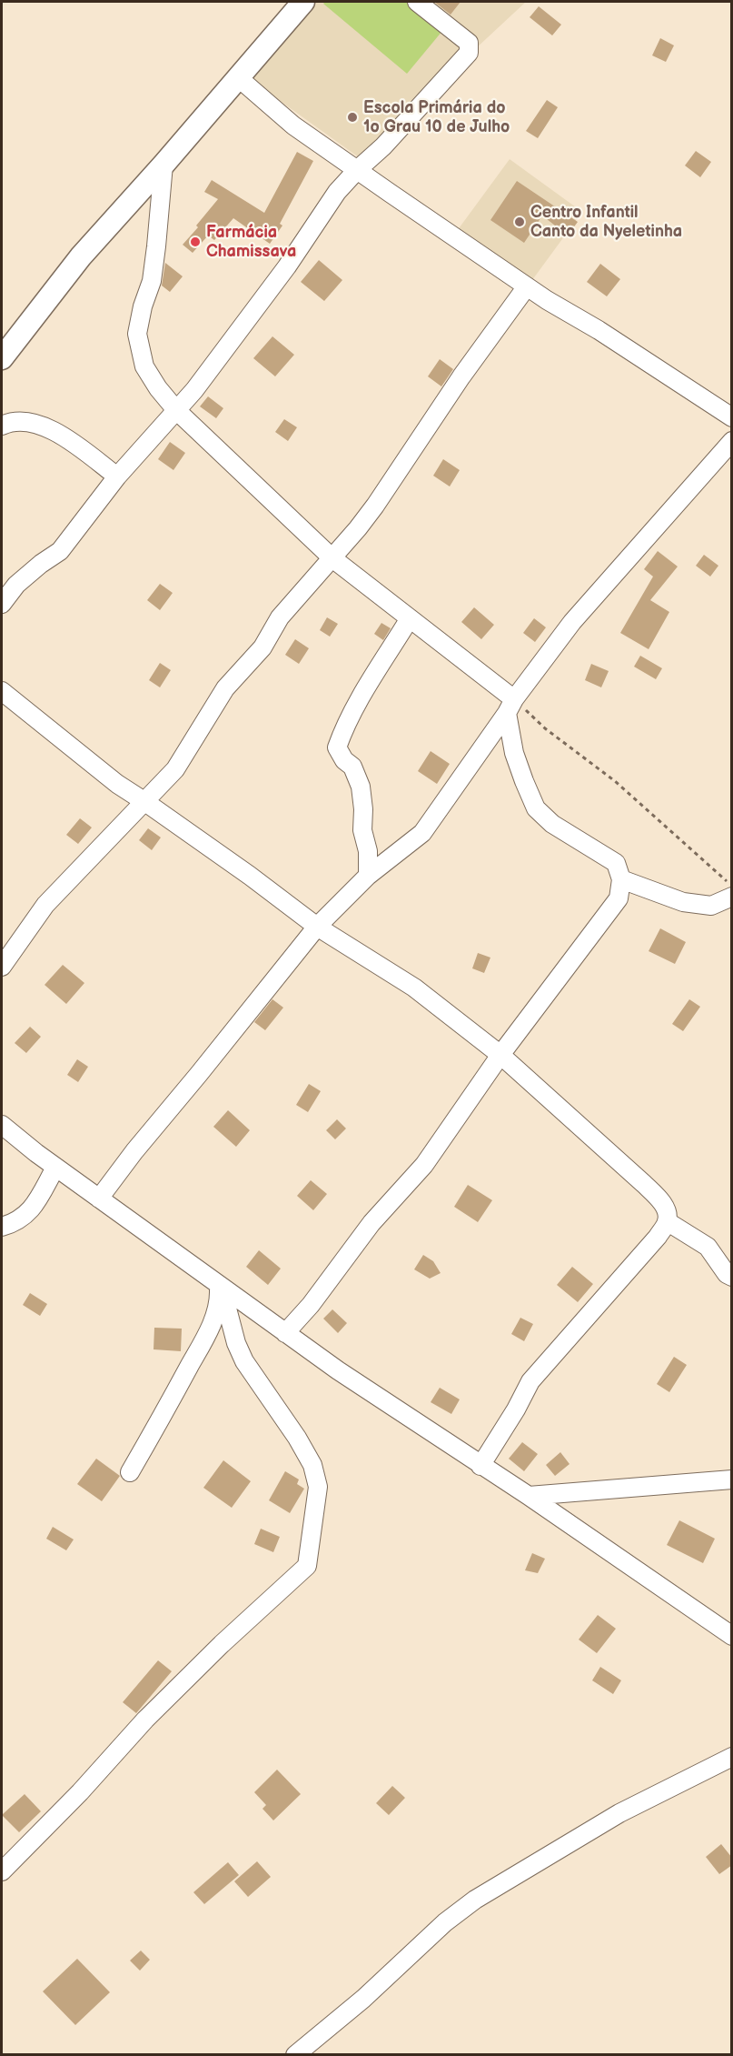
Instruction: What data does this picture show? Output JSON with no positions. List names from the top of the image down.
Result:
{
  "places": ["Escola Primária do 1o Grau 10 de Julho", "Centro Infantil Canto da Nyeletinha", "Farmácia Chamissava"]
}
